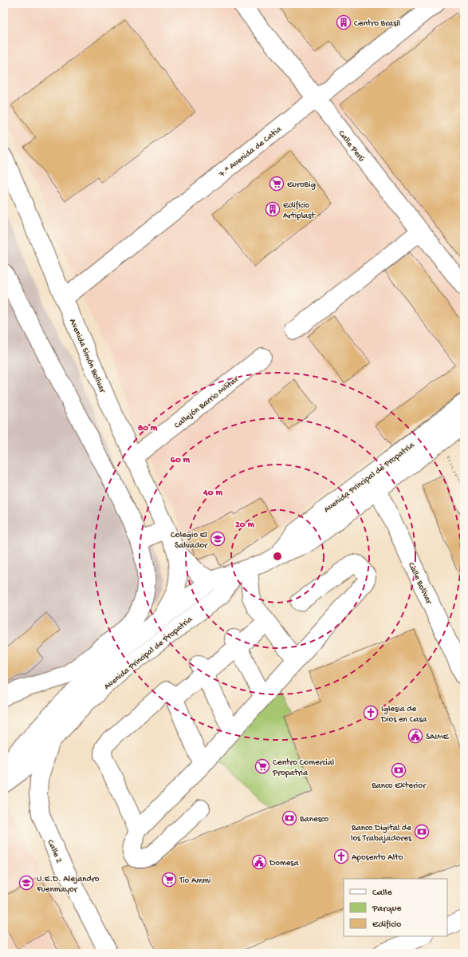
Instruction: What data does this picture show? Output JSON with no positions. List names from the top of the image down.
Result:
{
  "streets": {
    "street": [
      "Calle Perú",
      "7.ª Avenida de Catia",
      "Avenida Simón Bolívar",
      "Callejón Barrio Militar",
      "Avenida Principal de Propatria",
      "Calle Bolívar",
      "Calle 2"
    ]
  },
  "crossings": [
    ["Calle Perú", "7.ª Avenida de Catia"],
    ["7.ª Avenida de Catia", "Avenida Simón Bolívar"],
    ["Avenida Simón Bolívar", "Callejón Barrio Militar"],
    ["Avenida Simón Bolívar", "Avenida Principal de Propatria"],
    ["Avenida Principal de Propatria", "Calle Bolívar"],
    ["Avenida Principal de Propatria", "Calle 2"]
  ],
  "places": {
    "building": ["Centro Brasil", "Edificio Artiplast"],
    "supermarket": ["EuroBig", "Centro Comercial Propatria", "Tío Ammi"],
    "school or university": ["Colegio El Salvador", "U.E.D. Alejandro Fuenmayor"],
    "church": ["Iglesia de Dios en Casa", "Aposento Alto"],
    "public building": ["SAIME", "Domesa"],
    "bank": ["Banco Exterior", "Banesco", "Banco Digital de los Trabajadores"]
  },
  "legend": ["Calle", "Parque", "Edificio"],
  "rings": [
    "80 m",
    "60 m",
    "40 m",
    "20 m"
  ]
}
